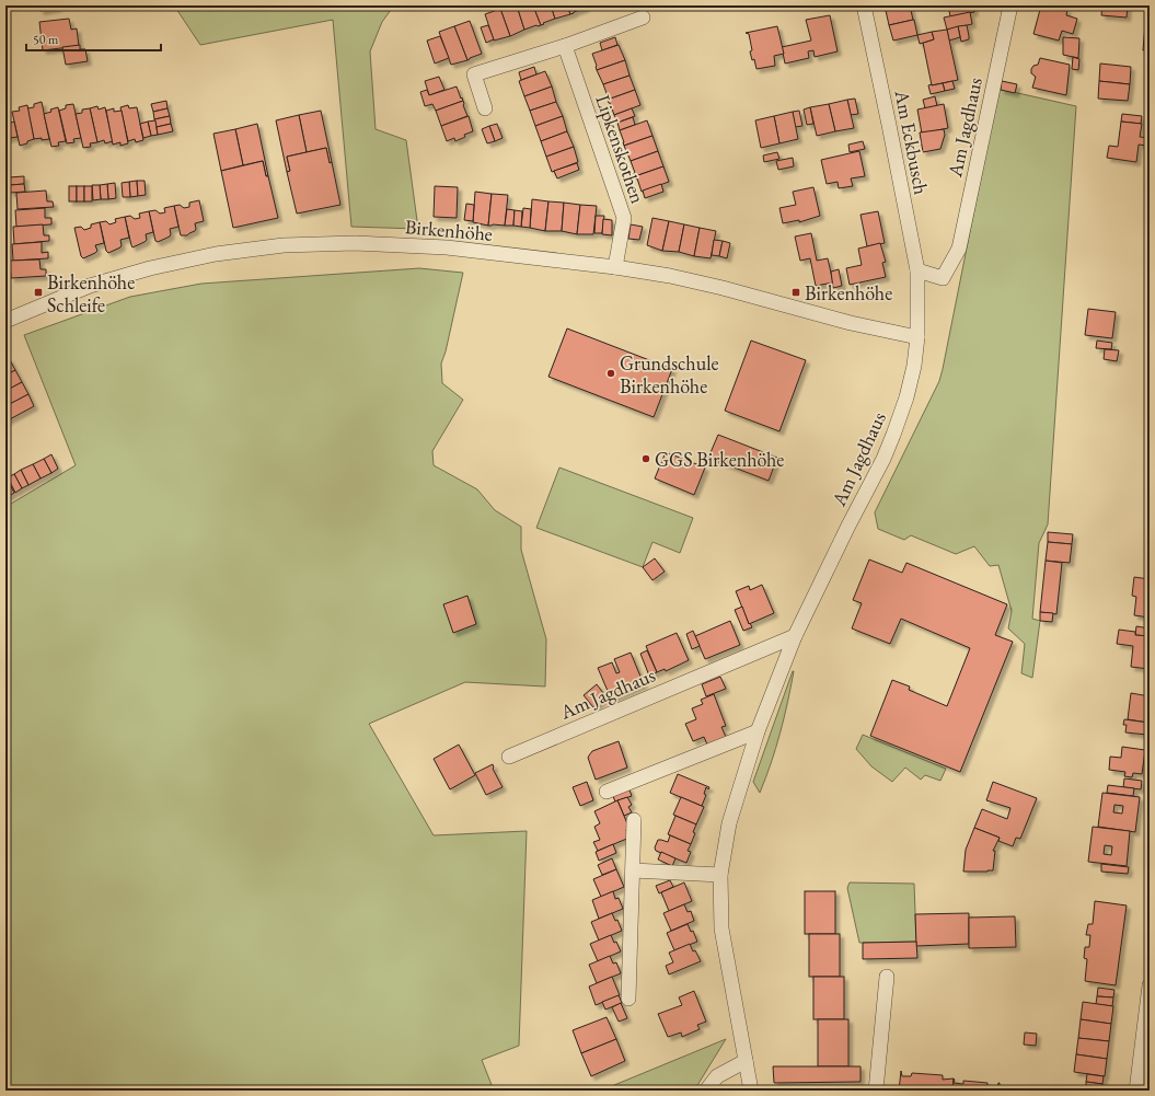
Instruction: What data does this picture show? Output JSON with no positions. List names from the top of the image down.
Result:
{
  "streets": {
    "street": [
      "Am Jagdhaus",
      "Am Eckbusch",
      "Lipkenskothen",
      "Birkenhöhe"
    ]
  },
  "crossings": [
    ["Am Jagdhaus", "Am Eckbusch"],
    ["Am Jagdhaus", "Birkenhöhe"],
    ["Lipkenskothen", "Birkenhöhe"]
  ],
  "places": {
    "transit": ["Birkenhöhe Schleife", "Birkenhöhe"],
    "other": ["Grundschule Birkenhöhe", "GGS Birkenhöhe"]
  },
  "scale_bar": "50 m"
}
